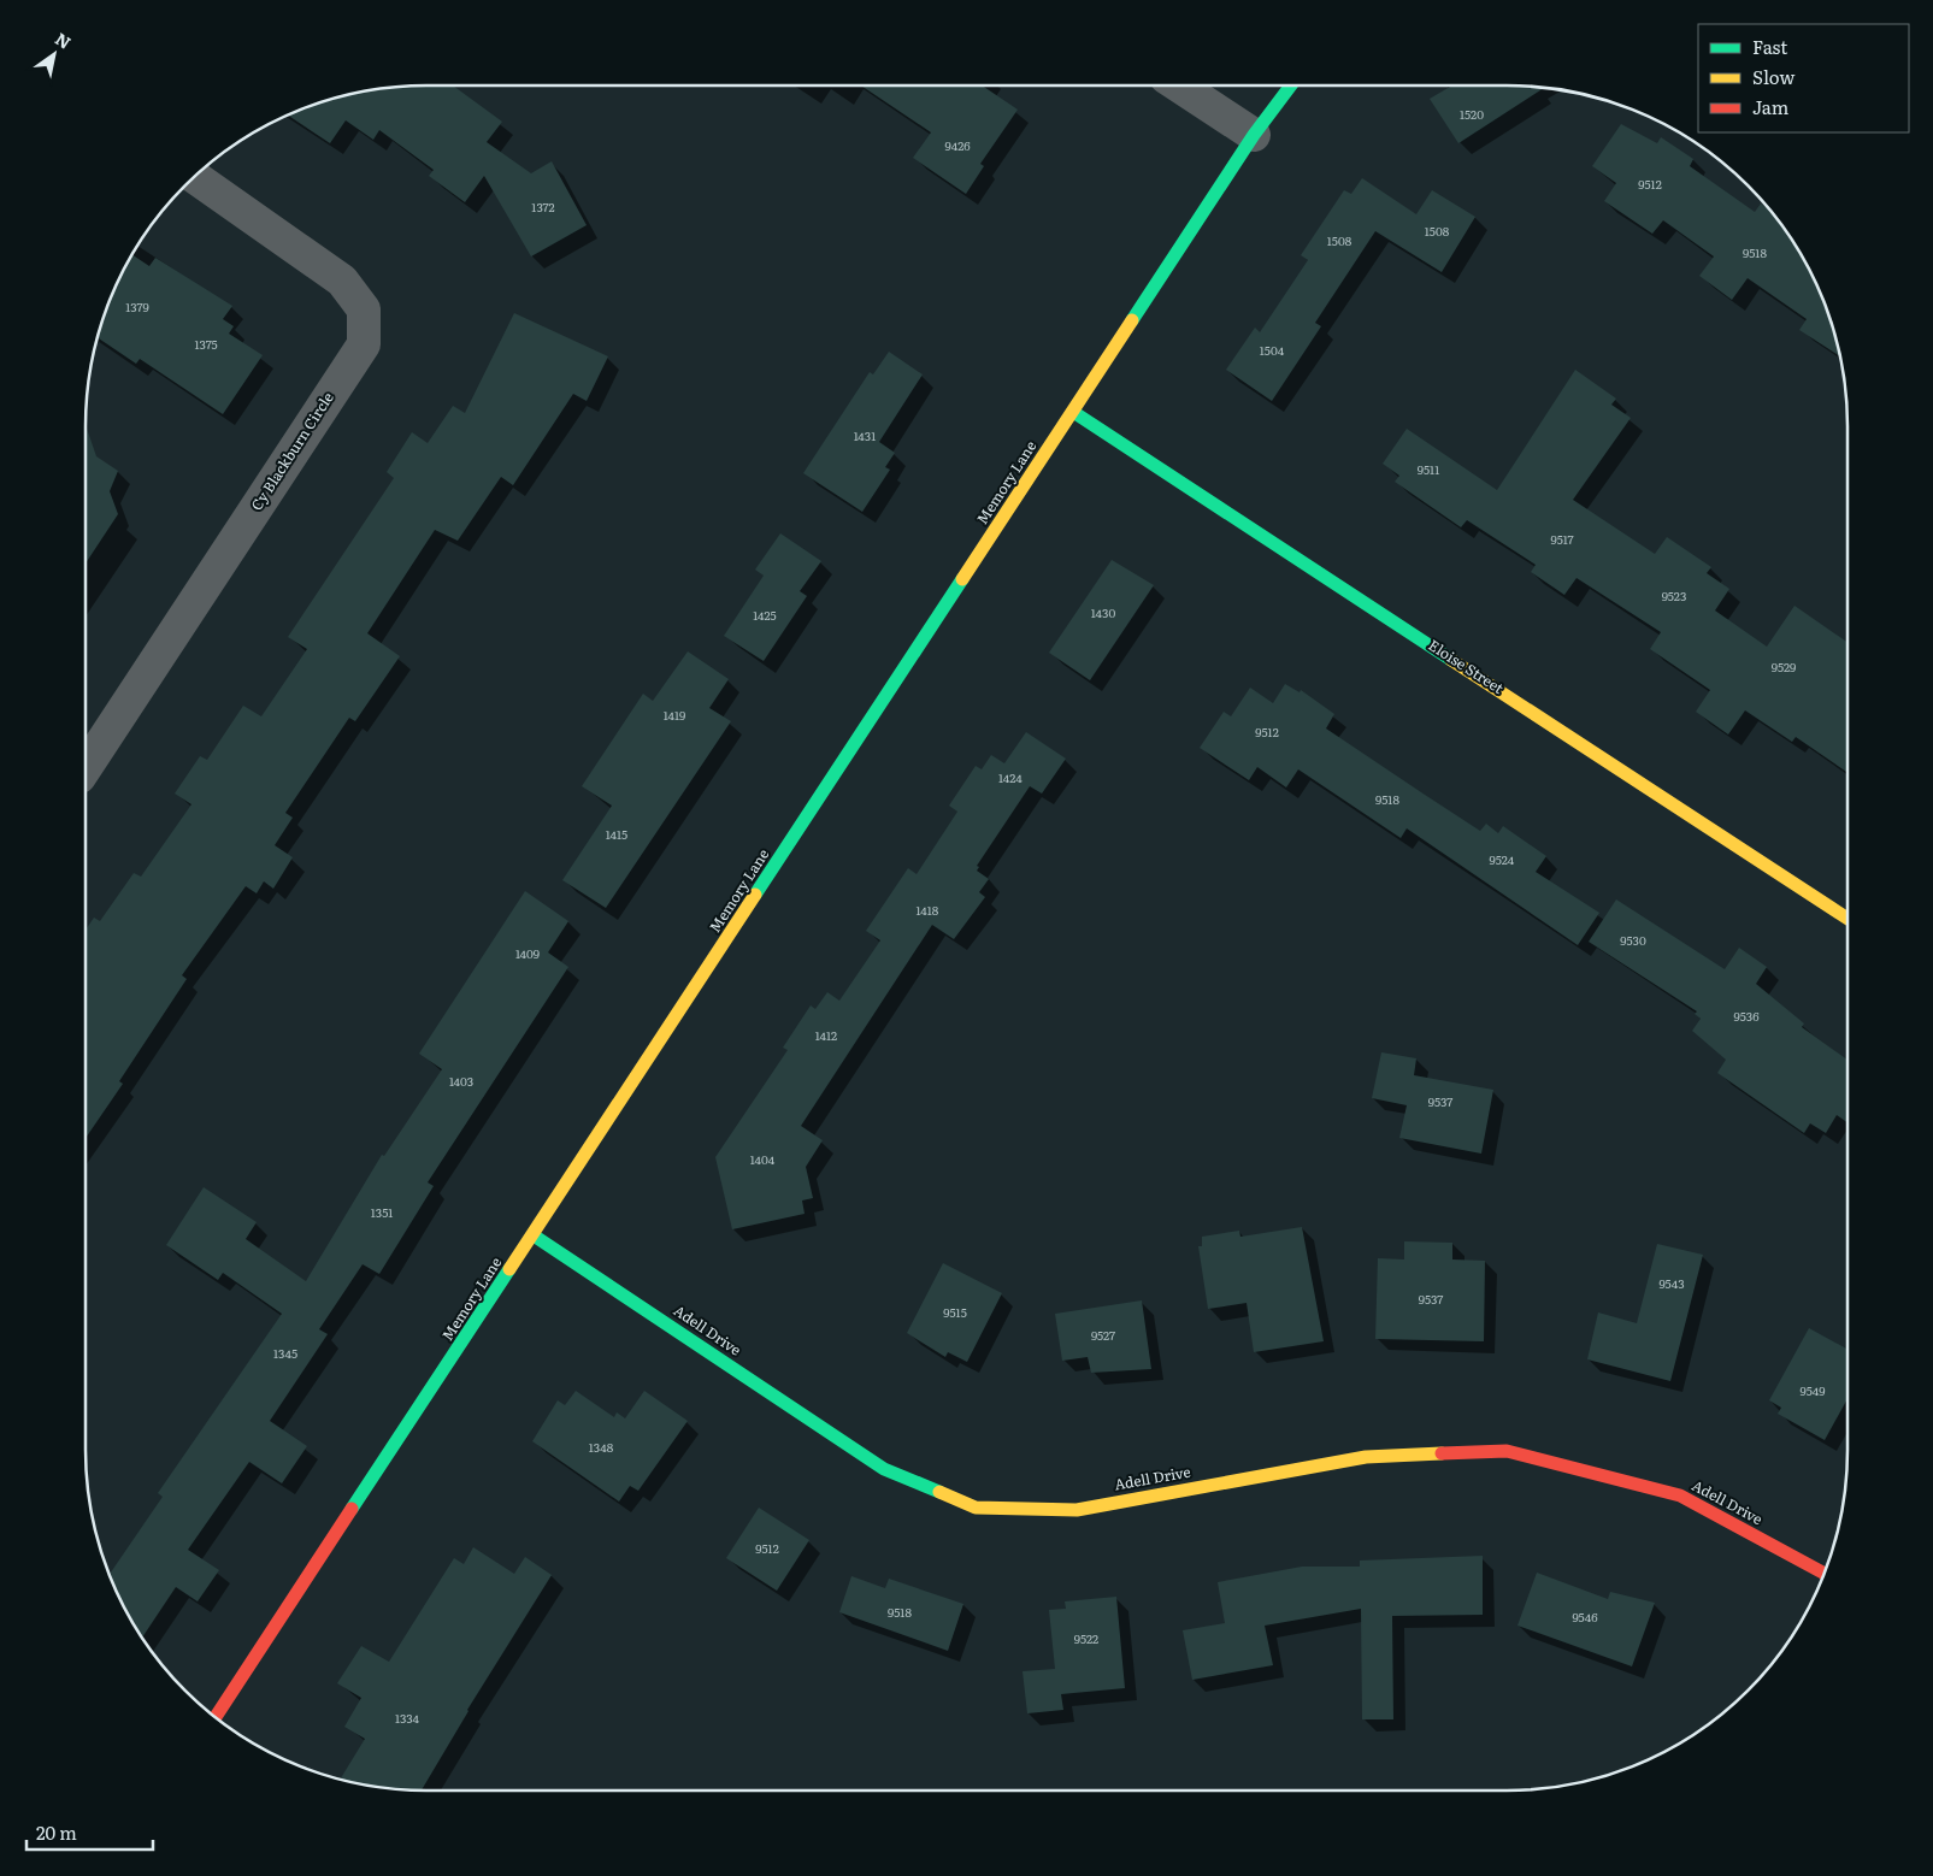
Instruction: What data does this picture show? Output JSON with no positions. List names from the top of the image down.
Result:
{
  "streets": {
    "street": [
      "Cy Blackburn Circle",
      "Memory Lane",
      "Eloise Street",
      "Adell Drive"
    ]
  },
  "crossings": [
    ["Memory Lane", "Eloise Street"],
    ["Memory Lane", "Adell Drive"]
  ],
  "house_numbers": [
    "1520",
    "9426",
    "9512",
    "1372",
    "1508",
    "1508",
    "9518",
    "1379",
    "1375",
    "1504",
    "1431",
    "9511",
    "9517",
    "9523",
    "1430",
    "1425",
    "9529",
    "1419",
    "9512",
    "1424",
    "9518",
    "1415",
    "9524",
    "1418",
    "9530",
    "1409",
    "9536",
    "1412",
    "1403",
    "9537",
    "1404",
    "1351",
    "9543",
    "9537",
    "9515",
    "9527",
    "1345",
    "9549",
    "1348",
    "9512",
    "9518",
    "9546",
    "9522",
    "1334"
  ],
  "legend": ["Fast", "Slow", "Jam"],
  "scale_bar": "20 m",
  "north": "top right"
}
